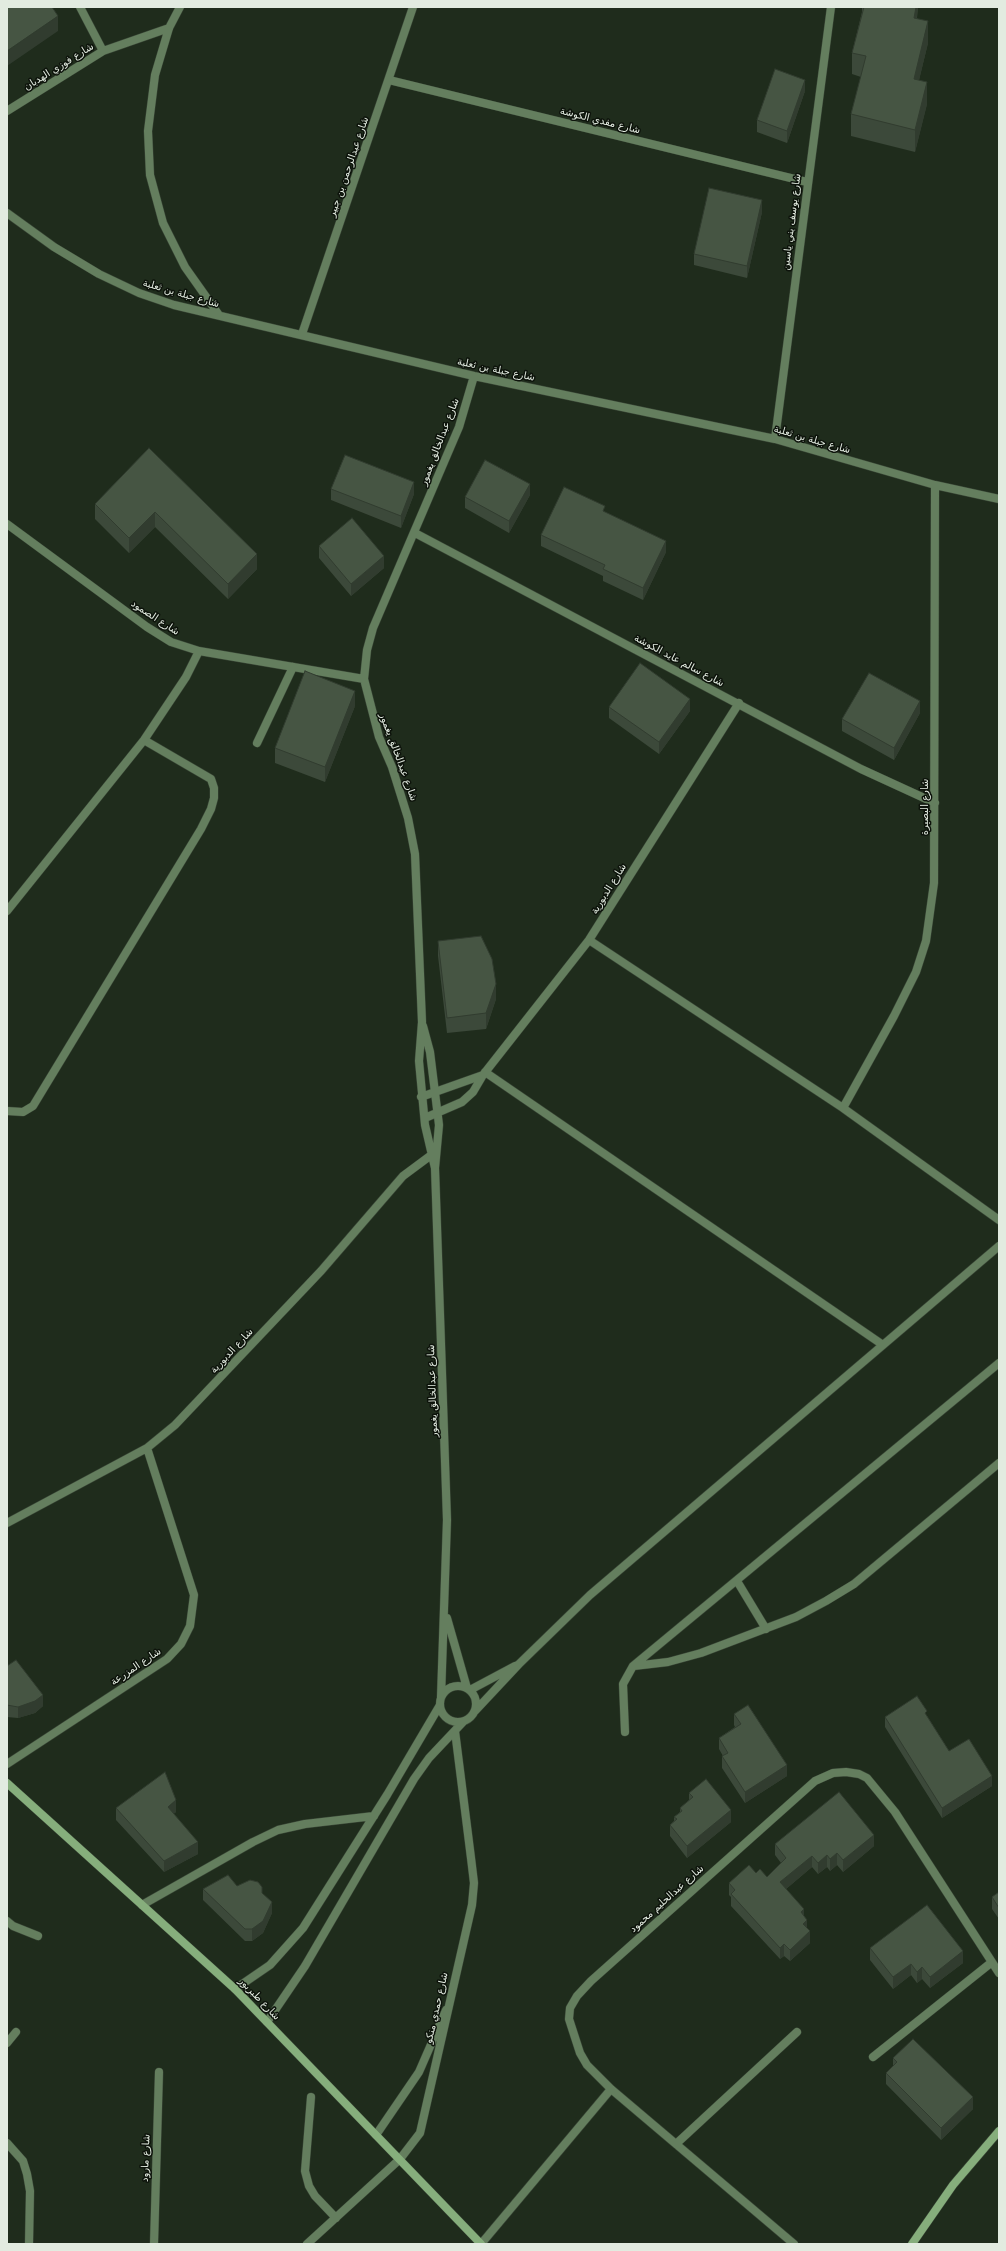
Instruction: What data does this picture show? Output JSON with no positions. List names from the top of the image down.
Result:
{
  "streets": {
    "street": [
      "شارع فوزي الهدبان",
      "شارع مفدي الكوشة",
      "شارع عبدالرحمن بن جبير",
      "شارع يوسف بني ياسين",
      "شارع جبلة بن ثعلبة",
      "شارع عبدالخالق يغمور",
      "شارع الصمود",
      "شارع سالم عايد الكوشة",
      "شارع البصيرة",
      "شارع الدبورية",
      "شارع المزرعة",
      "شارع عبدالحليم محمود",
      "شارع طبربور",
      "شارع حمدي منكو",
      "شارع مارود"
    ]
  },
  "crossings": [
    ["شارع مفدي الكوشة", "شارع عبدالرحمن بن جبير"],
    ["شارع مفدي الكوشة", "شارع يوسف بني ياسين"],
    ["شارع عبدالرحمن بن جبير", "شارع جبلة بن ثعلبة"],
    ["شارع يوسف بني ياسين", "شارع جبلة بن ثعلبة"],
    ["شارع جبلة بن ثعلبة", "شارع عبدالخالق يغمور"],
    ["شارع جبلة بن ثعلبة", "شارع البصيرة"],
    ["شارع عبدالخالق يغمور", "شارع الصمود"],
    ["شارع عبدالخالق يغمور", "شارع سالم عايد الكوشة"],
    ["شارع عبدالخالق يغمور", "شارع الدبورية"],
    ["شارع سالم عايد الكوشة", "شارع البصيرة"],
    ["شارع سالم عايد الكوشة", "شارع الدبورية"],
    ["شارع الدبورية", "شارع المزرعة"],
    ["شارع طبربور", "شارع حمدي منكو"]
  ]
}
